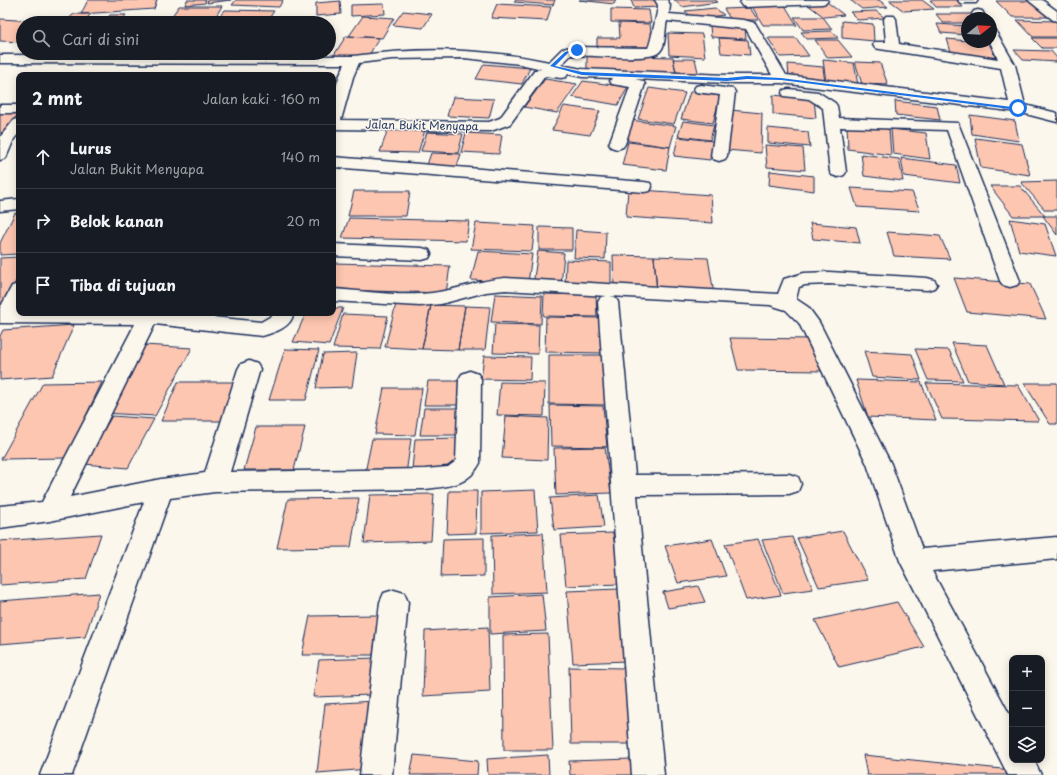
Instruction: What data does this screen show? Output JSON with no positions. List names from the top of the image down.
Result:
{
  "streets": {
    "street": ["Jalan Bukit Menyapa"]
  },
  "north": "right",
  "page": {
    "search": "Cari di sini",
    "heading": ["2 mnt", "Jalan kaki · 160 m"],
    "list": [
      ["Lurus", "Jalan Bukit Menyapa", "140 m"],
      ["Belok kanan", "20 m"],
      "Tiba di tujuan"
    ],
    "map_buttons": ["+", "−"]
  }
}
